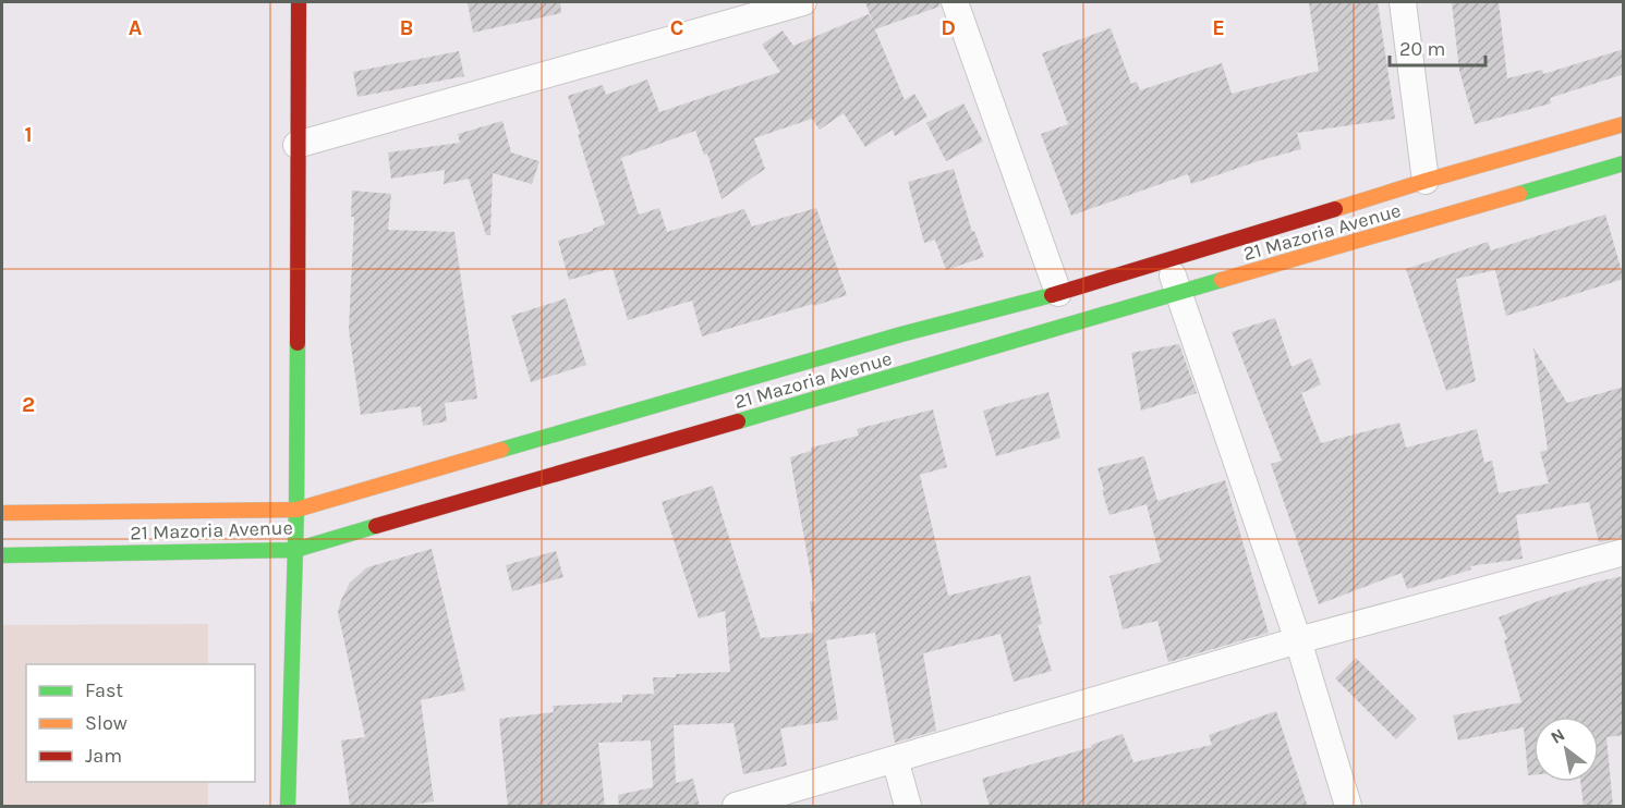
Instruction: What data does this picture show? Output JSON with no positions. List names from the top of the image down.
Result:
{
  "streets": {
    "main road": ["21 Mazoria Avenue"]
  },
  "legend": ["Fast", "Slow", "Jam"],
  "scale_bar": "20 m",
  "north": "top left",
  "grid": {
    "columns": [
      "A",
      "B",
      "C",
      "D",
      "E"
    ],
    "rows": ["1", "2"]
  }
}
